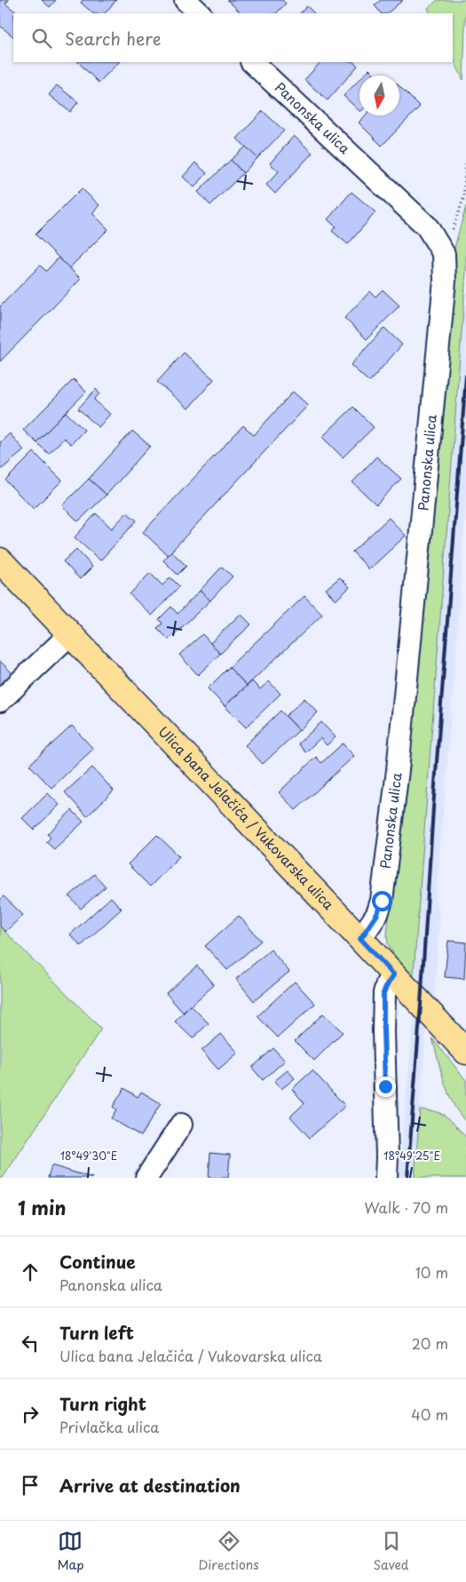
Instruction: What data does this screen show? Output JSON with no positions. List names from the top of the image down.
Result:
{
  "streets": {
    "main road": ["Ulica bana Jelačića / Vukovarska ulica"],
    "street": ["Panonska ulica"]
  },
  "crossings": [
    ["Panonska ulica", "Ulica bana Jelačića / Vukovarska ulica"]
  ],
  "north": "bottom",
  "page": {
    "search": "Search here",
    "heading": ["1 min", "Walk · 70 m"],
    "list": [
      ["Continue", "Panonska ulica", "10 m"],
      ["Turn left", "Ulica bana Jelačića / Vukovarska ulica", "20 m"],
      ["Turn right", "Privlačka ulica", "40 m"],
      "Arrive at destination"
    ],
    "nav": ["Map", "Directions", "Saved"]
  },
  "coordinates": ["18°49'30\"E", "18°49'25\"E"]
}
